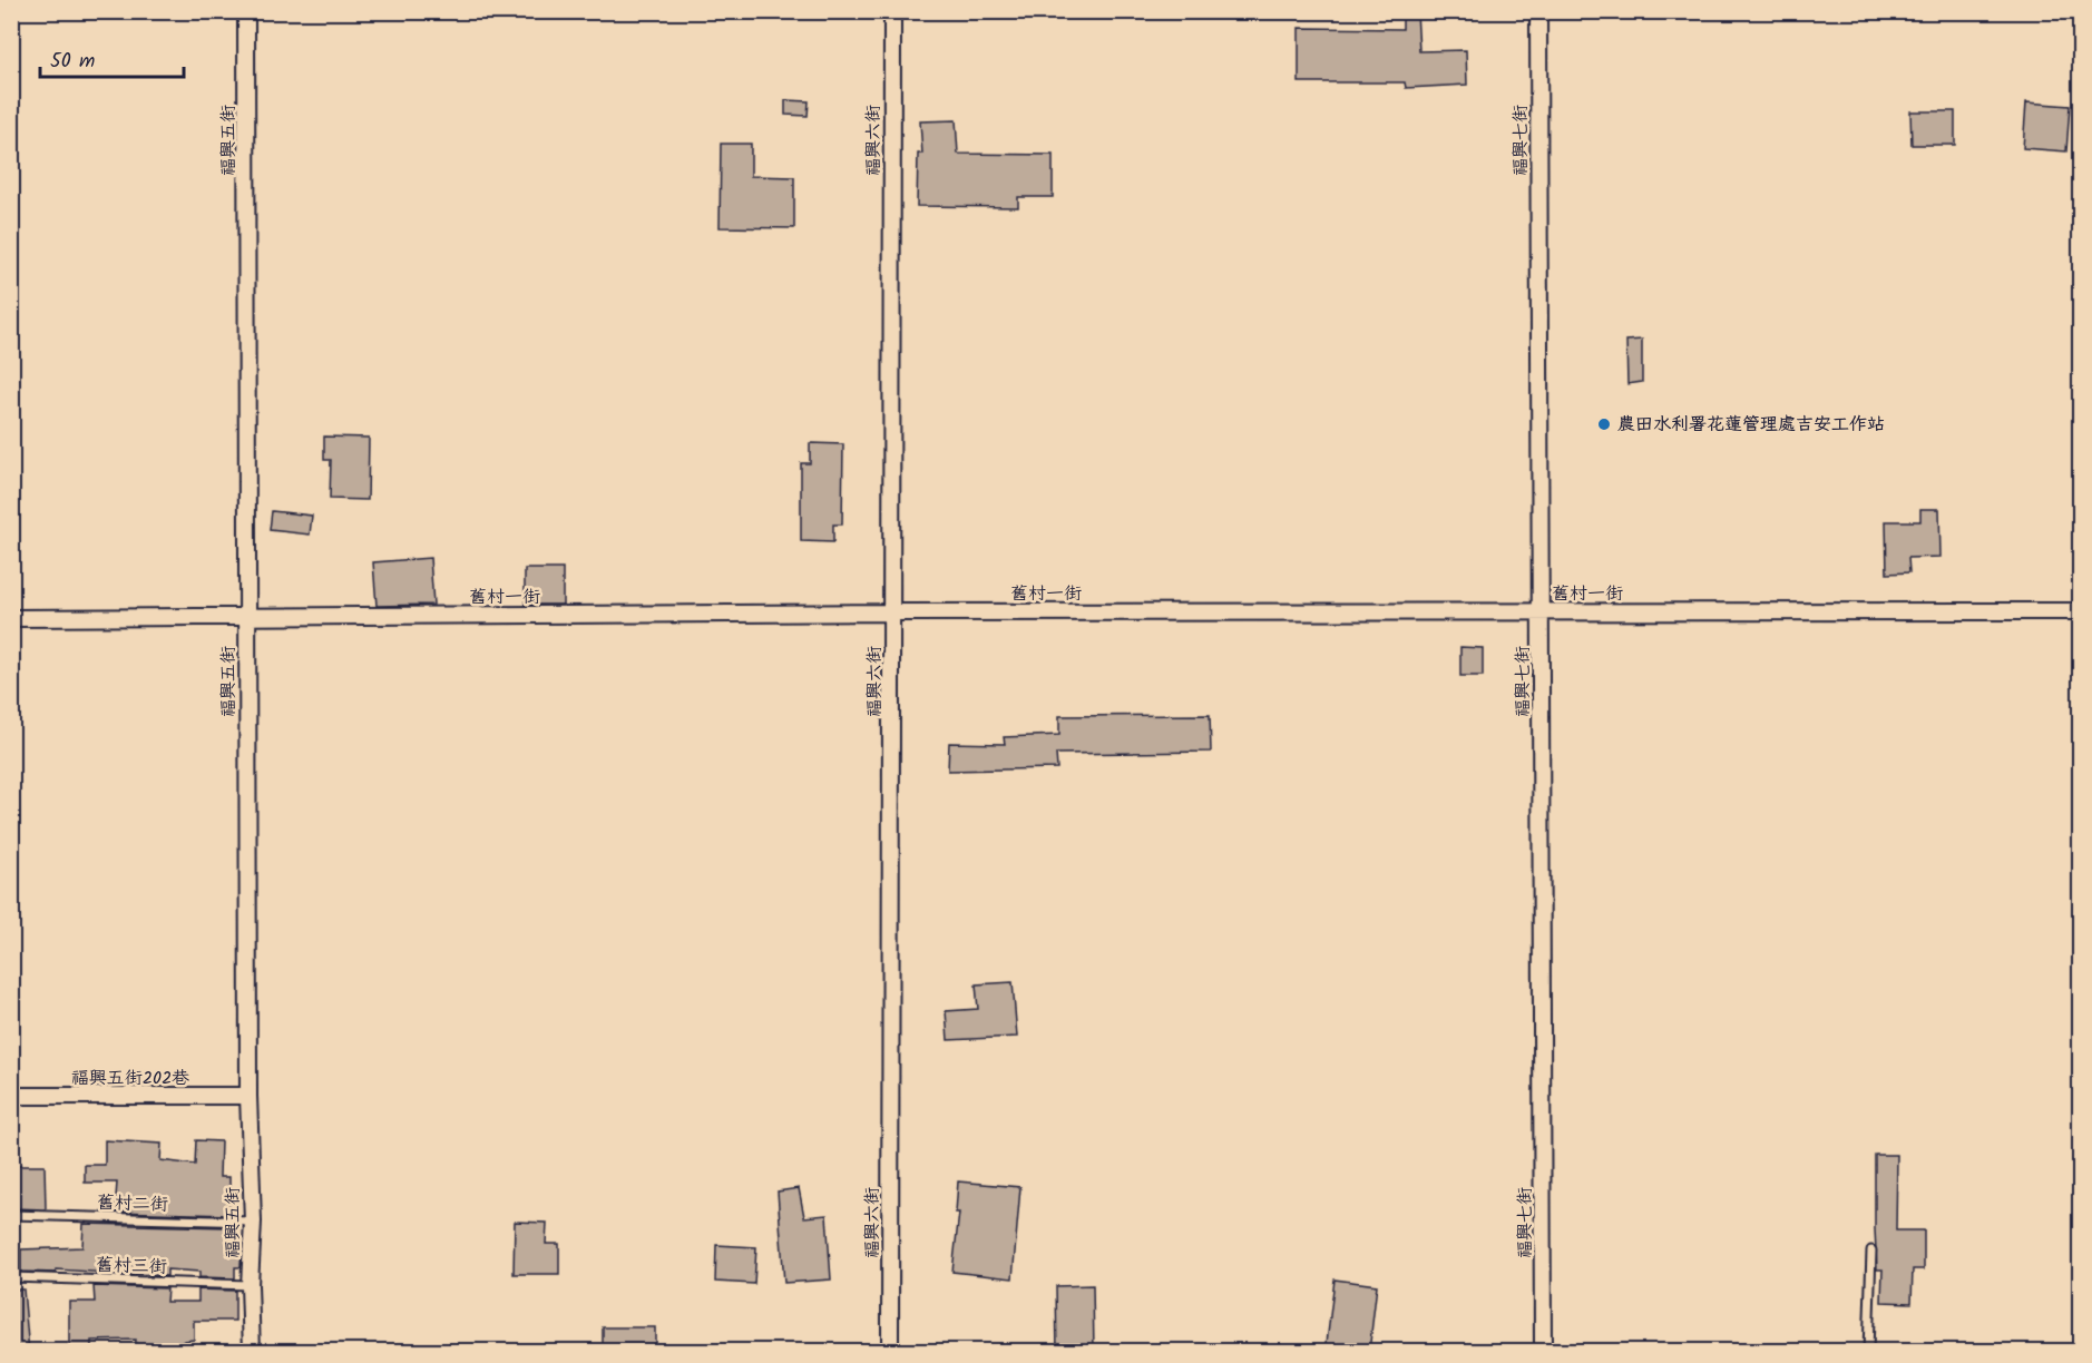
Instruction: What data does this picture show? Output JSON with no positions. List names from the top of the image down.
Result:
{
  "streets": {
    "street": [
      "福興五街",
      "福興六街",
      "福興七街",
      "舊村一街",
      "福興五街202巷"
    ],
    "lane": ["舊村二街", "舊村三街"]
  },
  "crossings": [
    ["福興五街", "舊村一街"],
    ["福興五街", "福興五街202巷"],
    ["福興五街", "舊村二街"],
    ["福興五街", "舊村三街"],
    ["福興六街", "舊村一街"],
    ["福興七街", "舊村一街"]
  ],
  "places": ["農田水利署花蓮管理處吉安工作站"],
  "scale_bar": "50 m"
}
